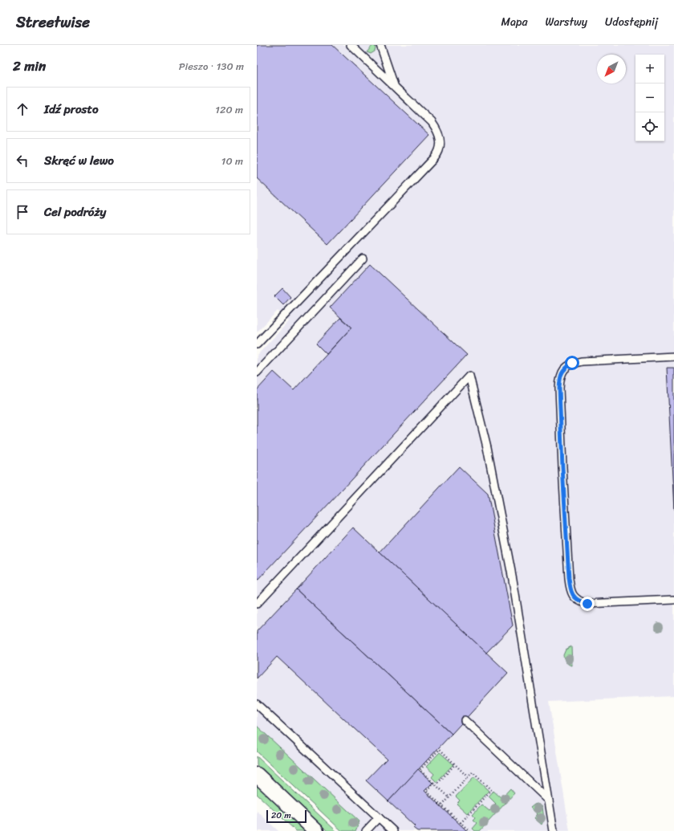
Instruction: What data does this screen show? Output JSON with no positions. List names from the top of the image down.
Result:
{
  "scale_bar": "20 m",
  "north": "bottom left",
  "page": {
    "header": "Streetwise",
    "nav": ["Mapa", "Warstwy", "Udostępnij"],
    "heading": ["2 min", "Pieszo · 130 m"],
    "map_buttons": ["+", "−"],
    "list": [
      ["Idź prosto", "120 m"],
      ["Skręć w lewo", "10 m"],
      "Cel podróży"
    ],
    "scale": "20 m"
  }
}
